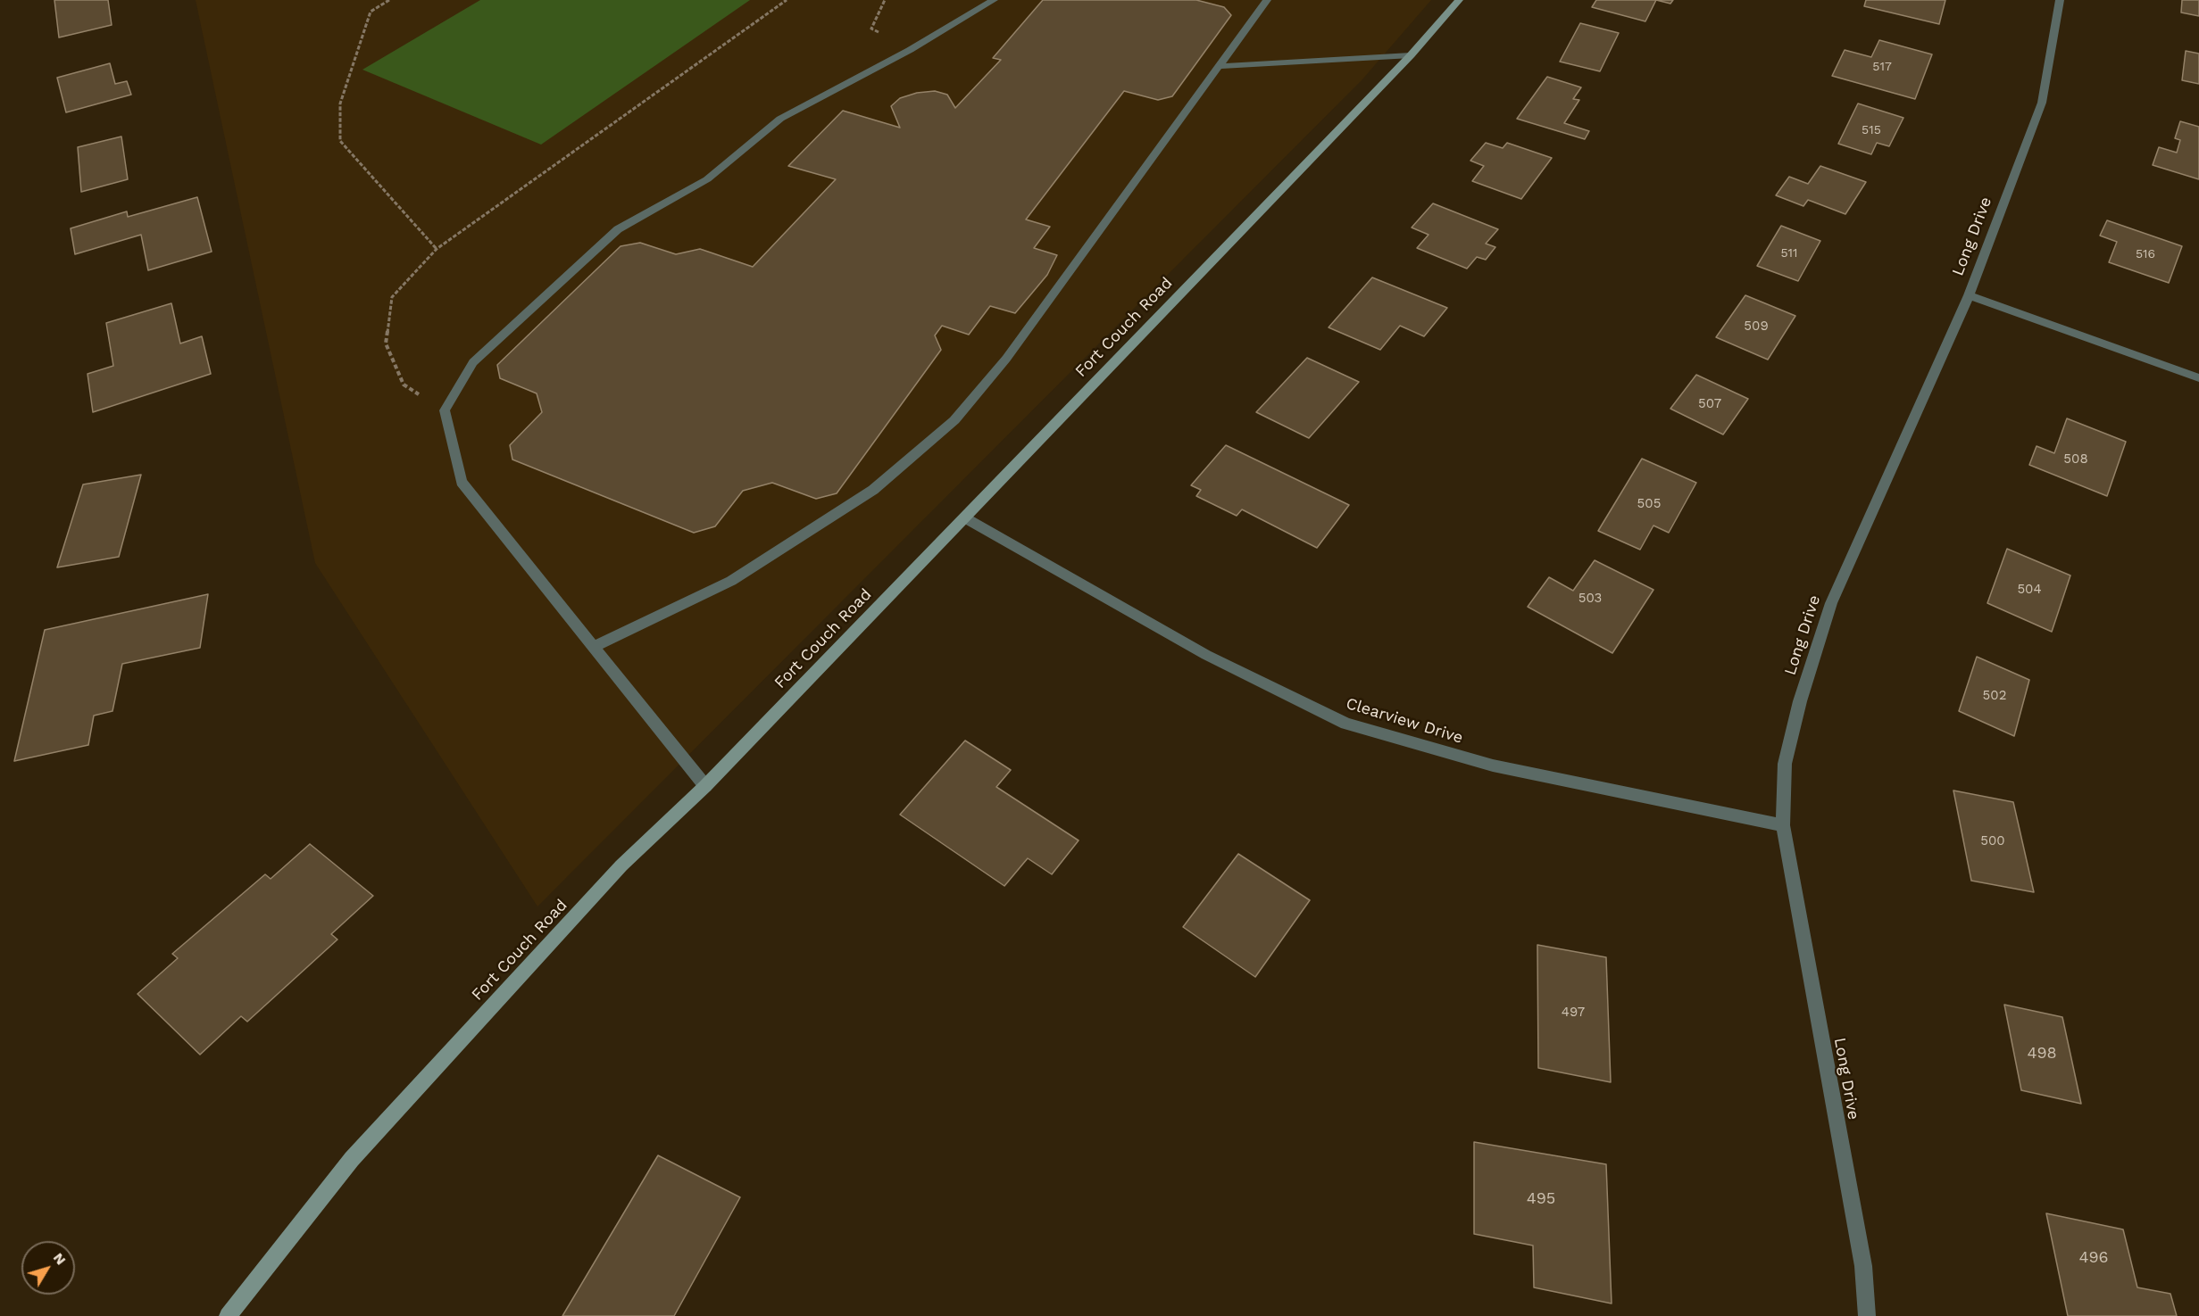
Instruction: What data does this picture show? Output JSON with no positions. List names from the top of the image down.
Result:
{
  "streets": {
    "street": ["Long Drive", "Fort Couch Road", "Clearview Drive"]
  },
  "crossings": [
    ["Long Drive", "Clearview Drive"],
    ["Fort Couch Road", "Clearview Drive"]
  ],
  "house_numbers": [
    "517",
    "515",
    "511",
    "516",
    "509",
    "507",
    "508",
    "505",
    "504",
    "503",
    "502",
    "500",
    "497",
    "498",
    "495",
    "496"
  ],
  "north": "top right"
}
